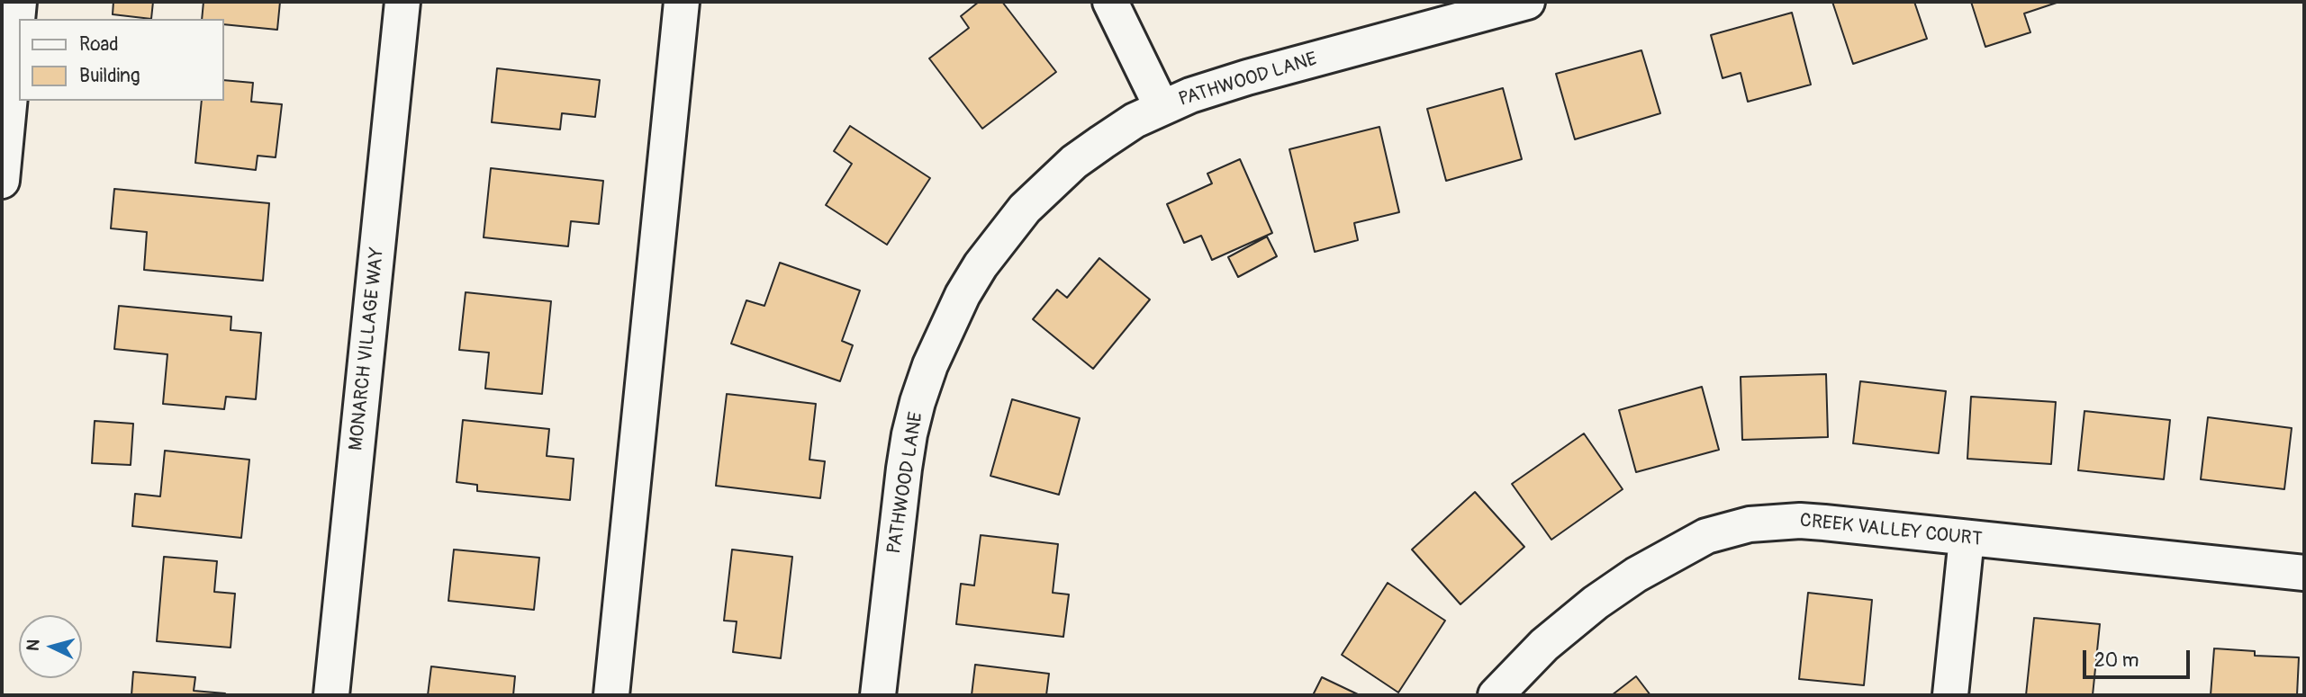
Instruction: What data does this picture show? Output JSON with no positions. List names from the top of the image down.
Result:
{
  "streets": {
    "street": ["PATHWOOD LANE", "MONARCH VILLAGE WAY", "CREEK VALLEY COURT"]
  },
  "legend": ["Road", "Building"],
  "scale_bar": "20 m",
  "north": "left"
}
